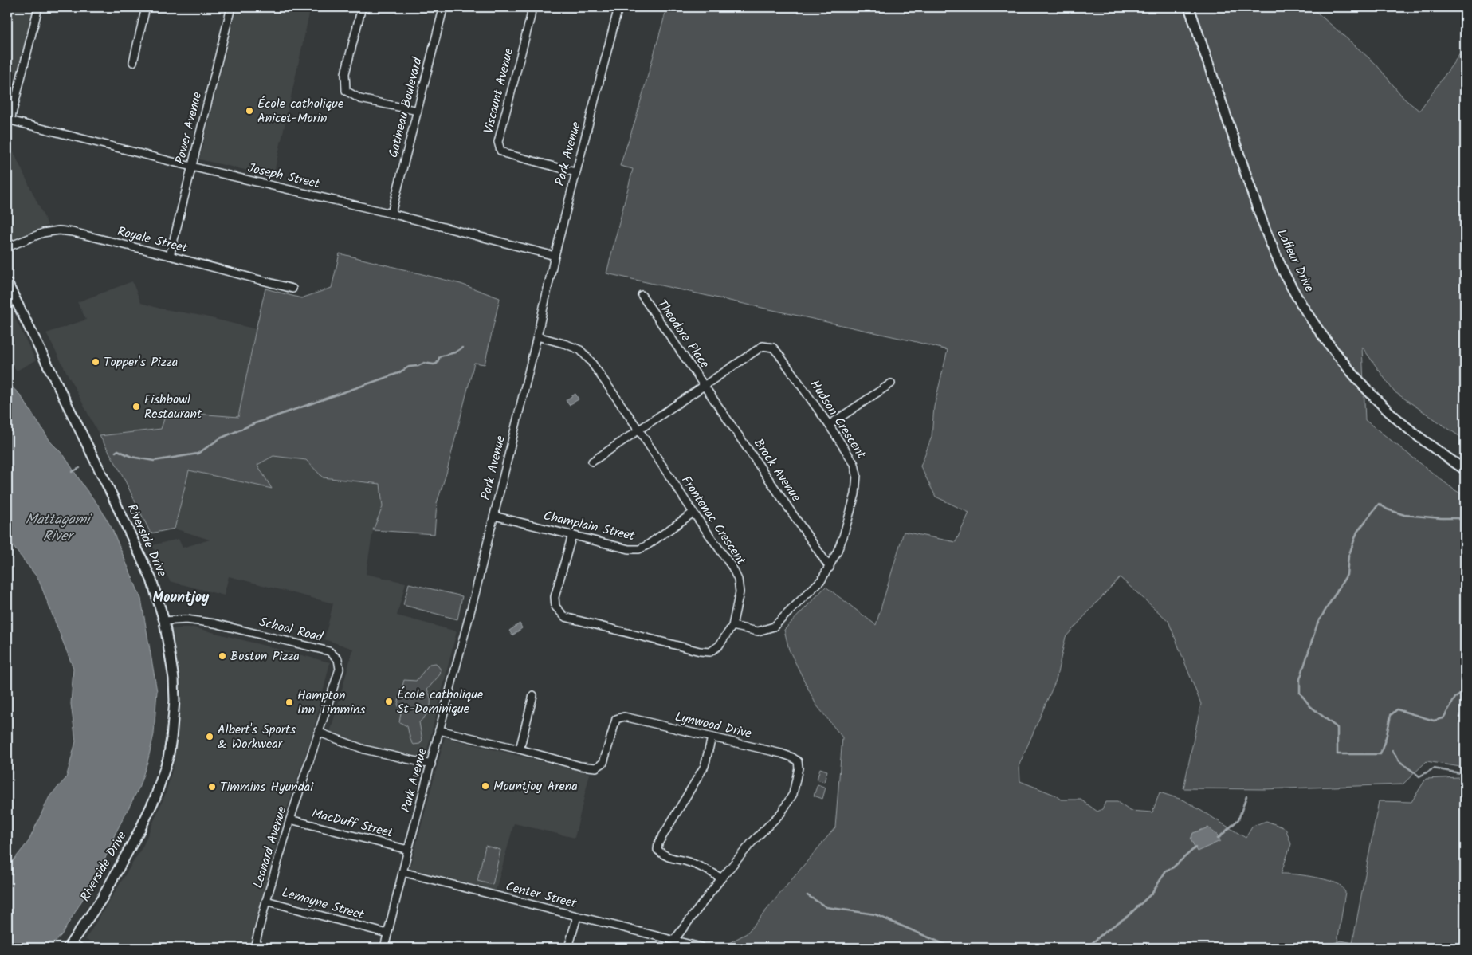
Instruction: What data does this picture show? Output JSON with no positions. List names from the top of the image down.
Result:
{
  "streets": {
    "main road": ["Lafleur Drive", "Riverside Drive"],
    "street": [
      "Viscount Avenue",
      "Gatineau Boulevard",
      "Power Avenue",
      "Park Avenue",
      "Joseph Street",
      "Royale Street",
      "Theodore Place",
      "Hudson Crescent",
      "Brock Avenue",
      "Frontenac Crescent",
      "Champlain Street",
      "School Road",
      "Lynwood Drive",
      "MacDuff Street",
      "Leonard Avenue",
      "Center Street",
      "Lemoyne Street"
    ]
  },
  "crossings": [
    ["Viscount Avenue", "Park Avenue"],
    ["Gatineau Boulevard", "Joseph Street"],
    ["Power Avenue", "Joseph Street"],
    ["Power Avenue", "Royale Street"],
    ["Park Avenue", "Joseph Street"],
    ["Park Avenue", "Frontenac Crescent"],
    ["Park Avenue", "Champlain Street"],
    ["Park Avenue", "Lynwood Drive"],
    ["Park Avenue", "MacDuff Street"],
    ["Park Avenue", "Center Street"],
    ["Park Avenue", "Lemoyne Street"],
    ["Theodore Place", "Hudson Crescent"],
    ["Theodore Place", "Brock Avenue"],
    ["Hudson Crescent", "Brock Avenue"],
    ["Hudson Crescent", "Frontenac Crescent"],
    ["Frontenac Crescent", "Champlain Street"],
    ["Riverside Drive", "School Road"],
    ["School Road", "Leonard Avenue"],
    ["Lynwood Drive", "Center Street"],
    ["MacDuff Street", "Leonard Avenue"],
    ["Leonard Avenue", "Lemoyne Street"]
  ],
  "districts": ["Mountjoy"],
  "water": ["Mattagami River"],
  "places": [
    "École catholique Anicet-Morin",
    "Topper's Pizza",
    "Fishbowl Restaurant",
    "Boston Pizza",
    "École catholique St-Dominique",
    "Hampton Inn Timmins",
    "Albert's Sports & Workwear",
    "Mountjoy Arena",
    "Timmins Hyundai"
  ]
}
